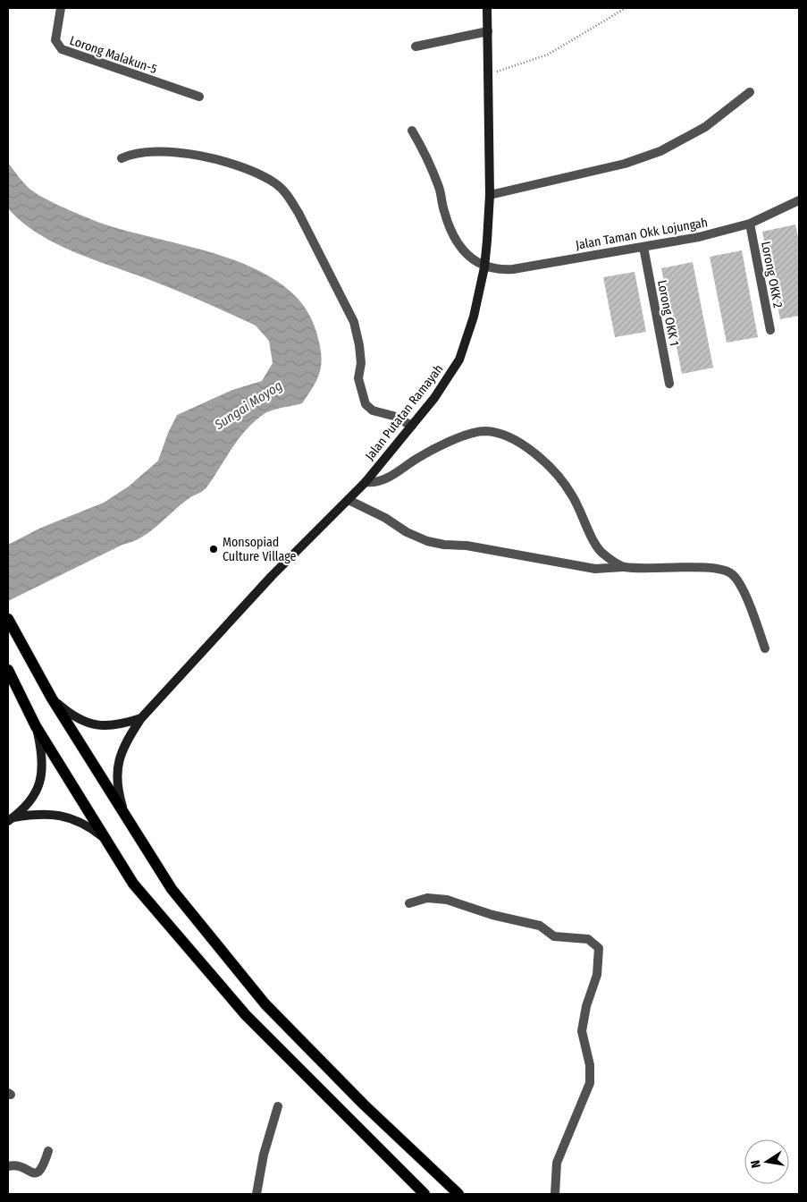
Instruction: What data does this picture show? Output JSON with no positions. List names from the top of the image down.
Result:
{
  "streets": {
    "main road": ["Jalan Putatan Ramayah"],
    "street": [
      "Lorong Malakun-5",
      "Jalan Taman Okk Lojungah",
      "Lorong OKK 2",
      "Lorong OKK 1"
    ]
  },
  "crossings": [
    ["Jalan Taman Okk Lojungah", "Lorong OKK 2"],
    ["Jalan Taman Okk Lojungah", "Lorong OKK 1"],
    ["Jalan Taman Okk Lojungah", "Jalan Putatan Ramayah"]
  ],
  "water": ["Sungai Moyog"],
  "places": ["Monsopiad Culture Village"],
  "north": "left"
}
